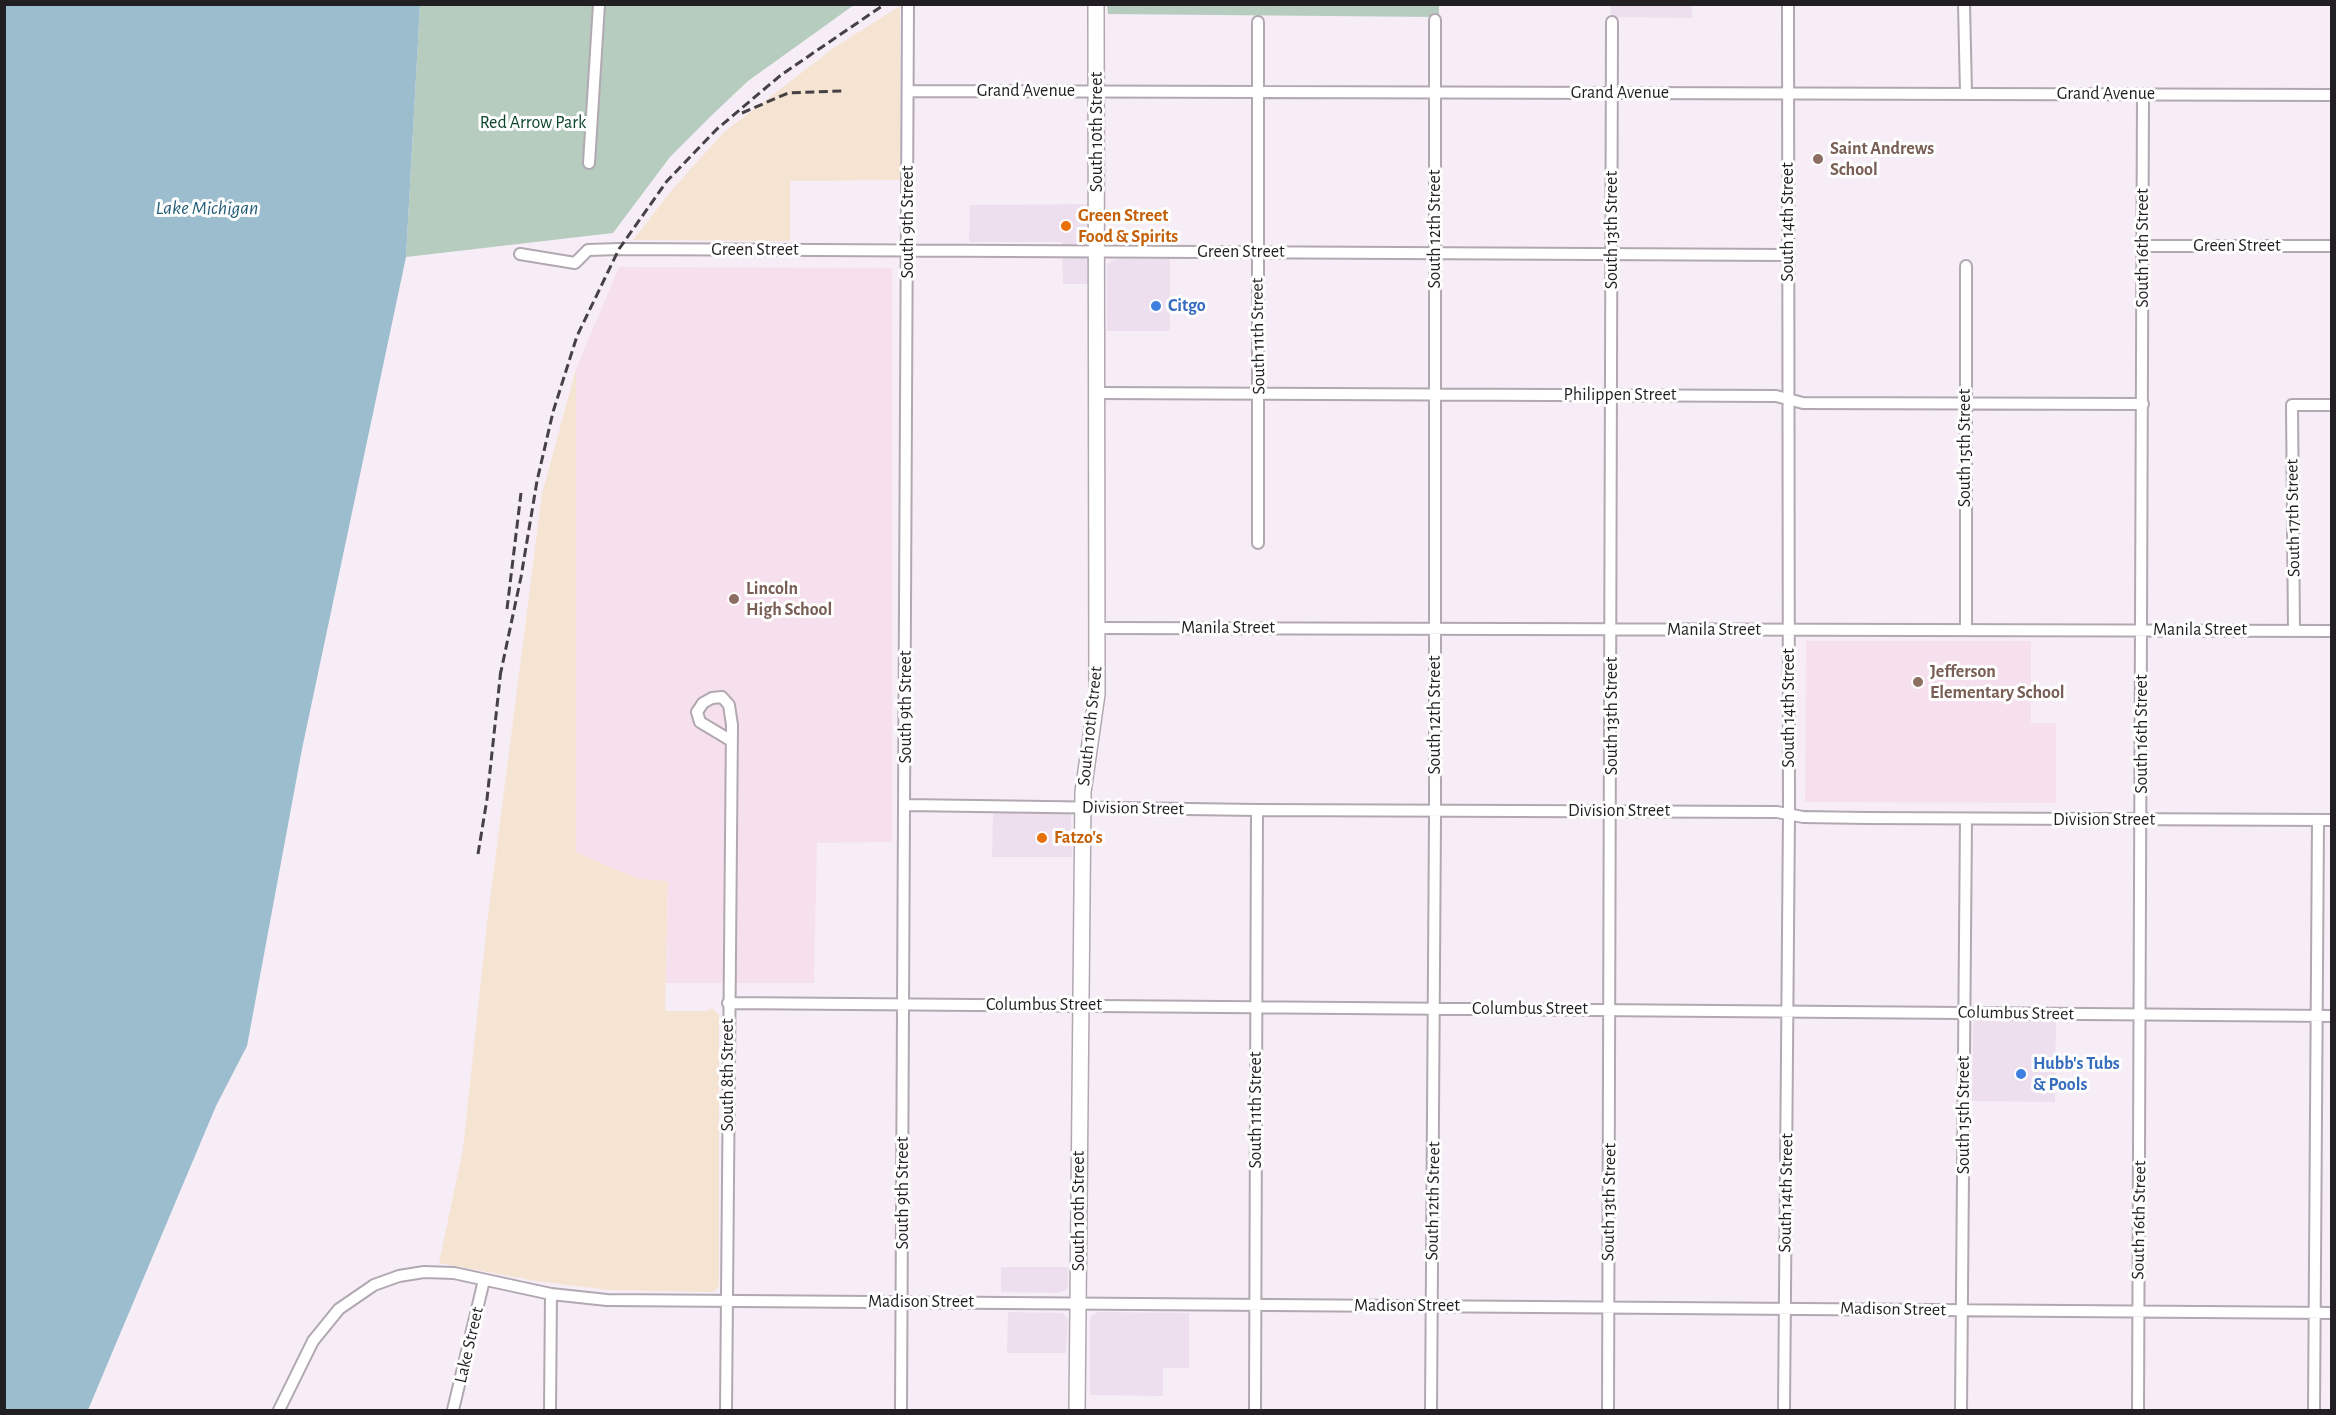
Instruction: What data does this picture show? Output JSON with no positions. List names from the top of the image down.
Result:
{
  "streets": {
    "street": [
      "Grand Avenue",
      "South 10th Street",
      "South 9th Street",
      "South 14th Street",
      "South 12th Street",
      "South 13th Street",
      "Green Street",
      "South 16th Street",
      "South 11th Street",
      "Philippen Street",
      "South 15th Street",
      "South 17th Street",
      "Manila Street",
      "Division Street",
      "Columbus Street",
      "South 8th Street",
      "Madison Street",
      "Lake Street"
    ]
  },
  "crossings": [
    ["Grand Avenue", "South 10th Street"],
    ["Grand Avenue", "South 9th Street"],
    ["Grand Avenue", "South 14th Street"],
    ["Grand Avenue", "South 12th Street"],
    ["Grand Avenue", "South 13th Street"],
    ["Grand Avenue", "South 16th Street"],
    ["Grand Avenue", "South 11th Street"],
    ["South 10th Street", "Green Street"],
    ["South 10th Street", "Philippen Street"],
    ["South 10th Street", "Manila Street"],
    ["South 10th Street", "Division Street"],
    ["South 10th Street", "Columbus Street"],
    ["South 10th Street", "Madison Street"],
    ["South 9th Street", "Green Street"],
    ["South 9th Street", "Division Street"],
    ["South 9th Street", "Columbus Street"],
    ["South 9th Street", "Madison Street"],
    ["South 14th Street", "Green Street"],
    ["South 14th Street", "Philippen Street"],
    ["South 14th Street", "Manila Street"],
    ["South 14th Street", "Division Street"],
    ["South 14th Street", "Columbus Street"],
    ["South 14th Street", "Madison Street"],
    ["South 12th Street", "Green Street"],
    ["South 12th Street", "Philippen Street"],
    ["South 12th Street", "Manila Street"],
    ["South 12th Street", "Division Street"],
    ["South 12th Street", "Columbus Street"],
    ["South 12th Street", "Madison Street"],
    ["South 13th Street", "Green Street"],
    ["South 13th Street", "Philippen Street"],
    ["South 13th Street", "Manila Street"],
    ["South 13th Street", "Division Street"],
    ["South 13th Street", "Columbus Street"],
    ["South 13th Street", "Madison Street"],
    ["Green Street", "South 16th Street"],
    ["Green Street", "South 11th Street"],
    ["South 16th Street", "Philippen Street"],
    ["South 16th Street", "Manila Street"],
    ["South 16th Street", "Division Street"],
    ["South 16th Street", "Columbus Street"],
    ["South 16th Street", "Madison Street"],
    ["South 11th Street", "Philippen Street"],
    ["South 11th Street", "Division Street"],
    ["South 11th Street", "Columbus Street"],
    ["South 11th Street", "Madison Street"],
    ["Philippen Street", "South 15th Street"],
    ["South 15th Street", "Manila Street"],
    ["South 15th Street", "Division Street"],
    ["South 15th Street", "Columbus Street"],
    ["South 15th Street", "Madison Street"],
    ["South 17th Street", "Manila Street"],
    ["Columbus Street", "South 8th Street"],
    ["South 8th Street", "Madison Street"],
    ["Madison Street", "Lake Street"]
  ],
  "water": ["Lake Michigan"],
  "parks": ["Red Arrow Park"],
  "places": [
    "Saint Andrews School",
    "Green Street Food & Spirits",
    "Citgo",
    "Lincoln High School",
    "Jefferson Elementary School",
    "Fatzo's",
    "Hubb's Tubs & Pools"
  ]
}
